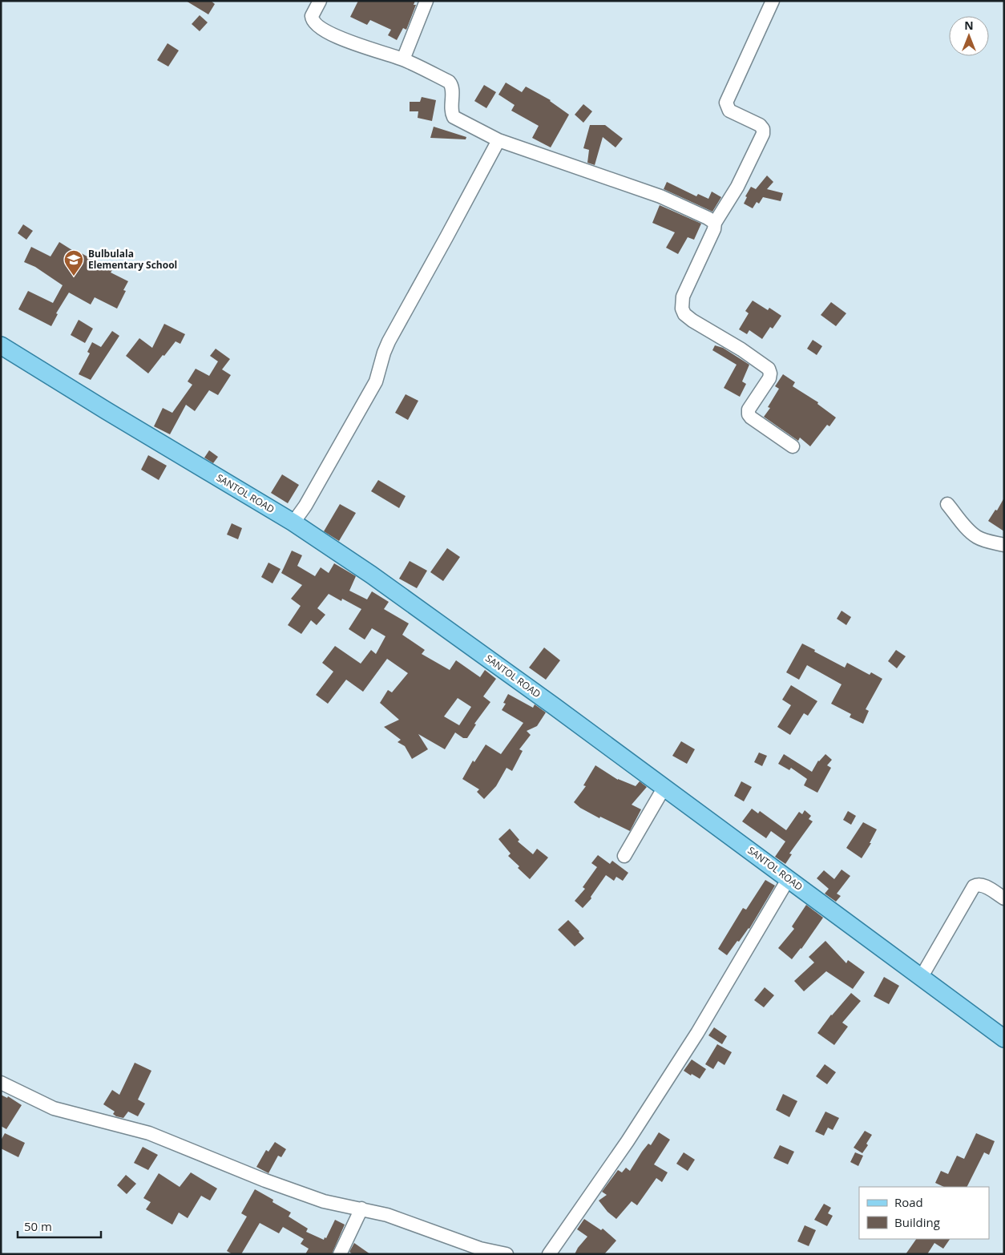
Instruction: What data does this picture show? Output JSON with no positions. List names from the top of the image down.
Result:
{
  "streets": {
    "main road": ["SANTOL ROAD"]
  },
  "places": {
    "school or university": ["Bulbulala Elementary School"]
  },
  "legend": ["Road", "Building"],
  "scale_bar": "50 m",
  "north": "top"
}
